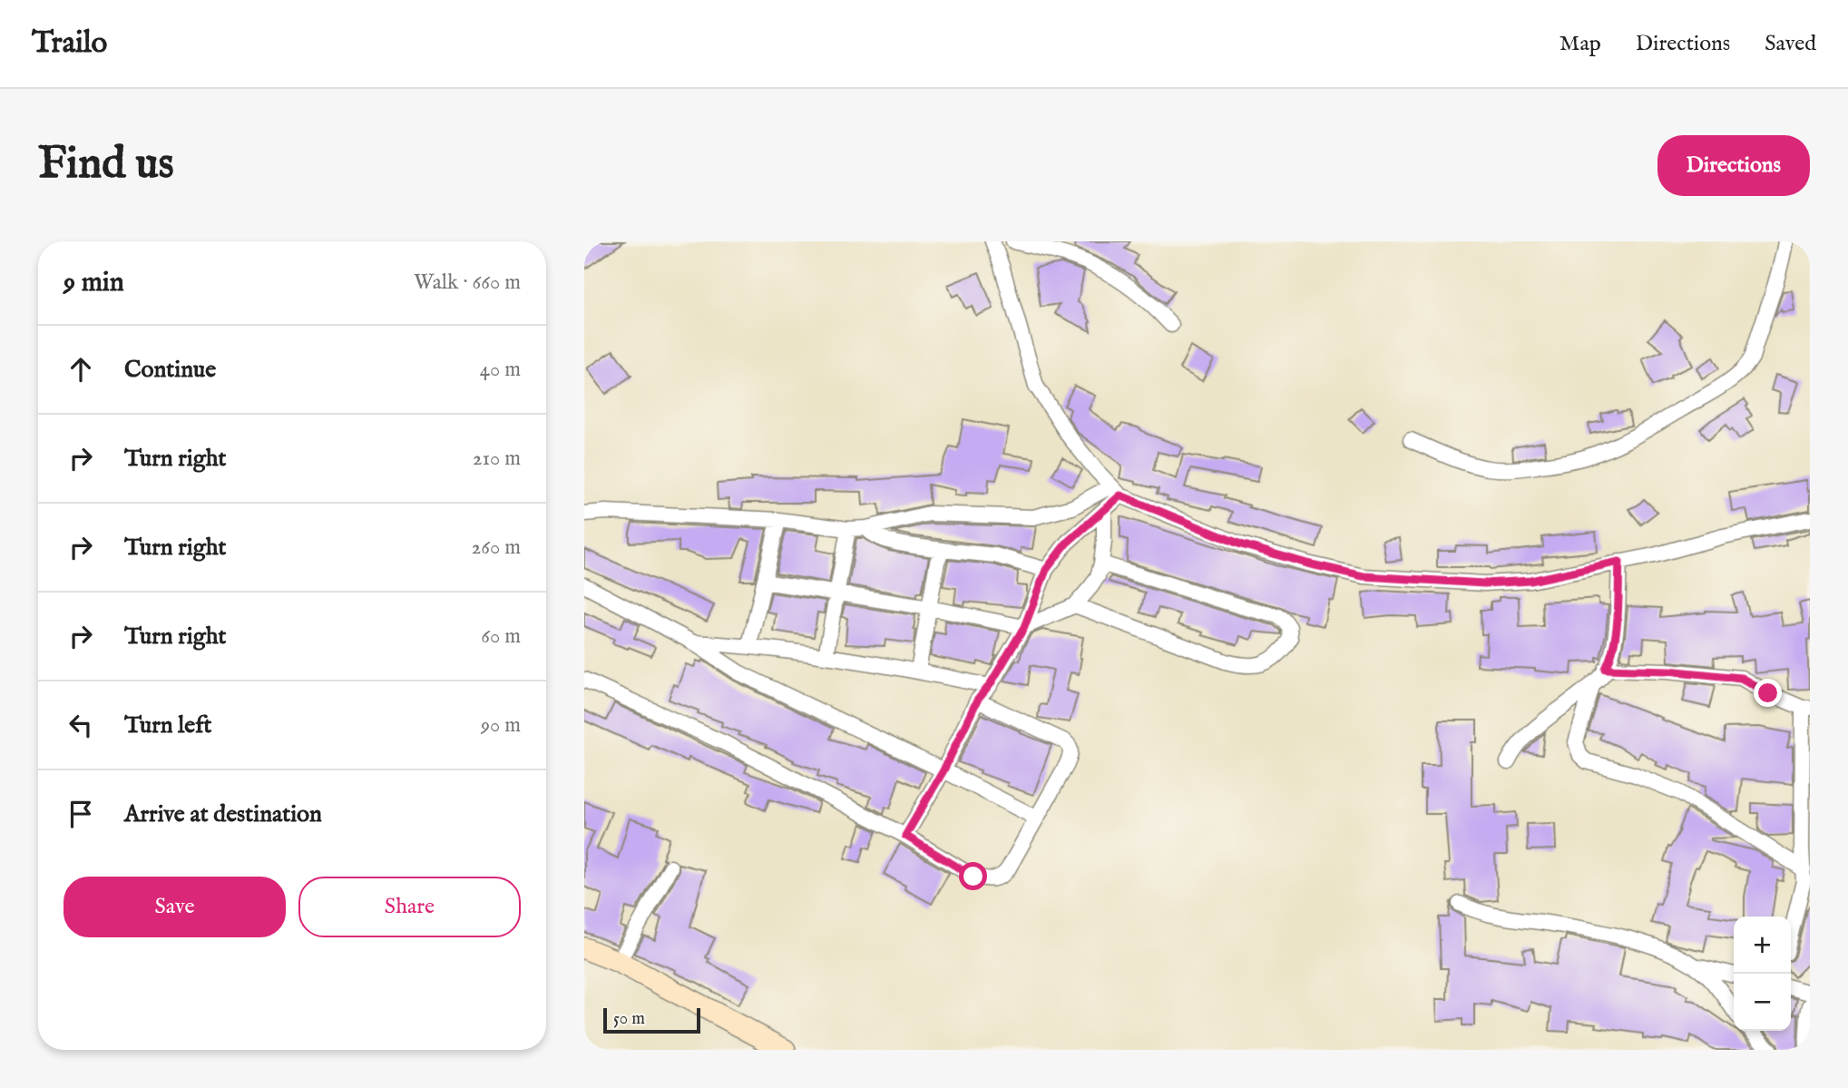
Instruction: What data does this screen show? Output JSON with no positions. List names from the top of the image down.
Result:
{
  "scale_bar": "50 m",
  "page": {
    "header": "Trailo",
    "nav": ["Map", "Directions", "Saved"],
    "buttons": [
      "Directions",
      ["Save", "Share"]
    ],
    "title": "Find us",
    "heading": ["9 min", "Walk · 660 m"],
    "list": [
      ["Continue", "40 m"],
      ["Turn right", "210 m"],
      ["Turn right", "260 m"],
      ["Turn right", "60 m"],
      ["Turn left", "90 m"],
      "Arrive at destination"
    ],
    "map_buttons": ["+", "−"],
    "scale": "50 m"
  }
}
